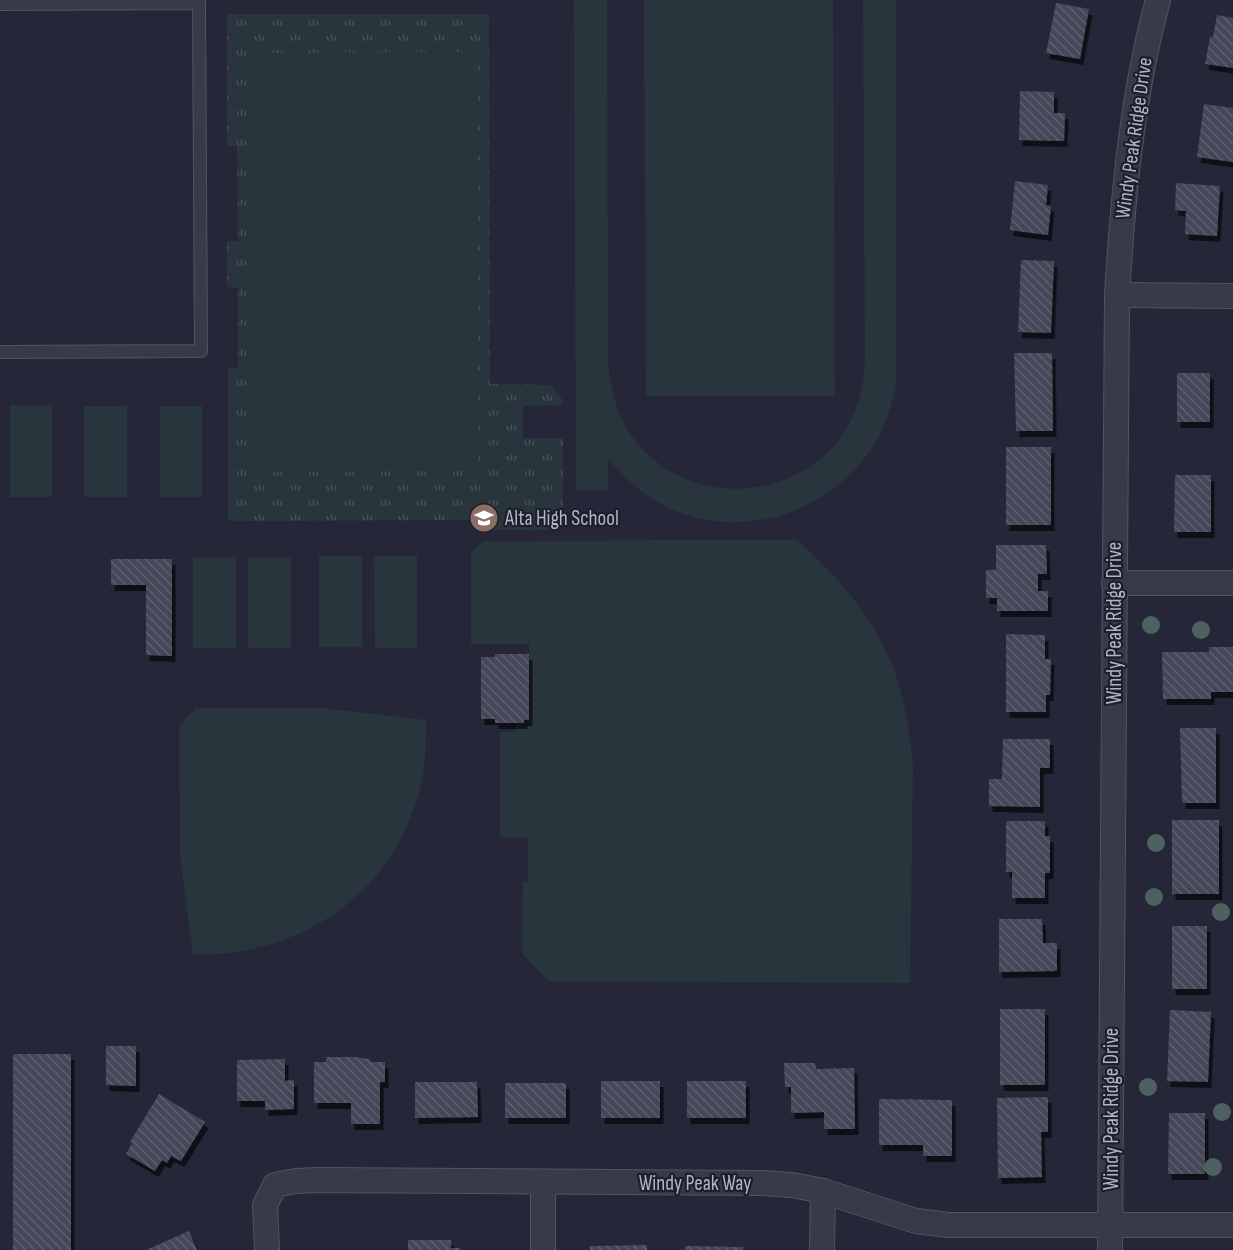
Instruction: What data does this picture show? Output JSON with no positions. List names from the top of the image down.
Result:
{
  "streets": {
    "street": ["Windy Peak Ridge Drive", "Windy Peak Way"]
  },
  "crossings": [
    ["Windy Peak Ridge Drive", "Windy Peak Way"]
  ],
  "places": {
    "school or university": ["Alta High School"]
  }
}
